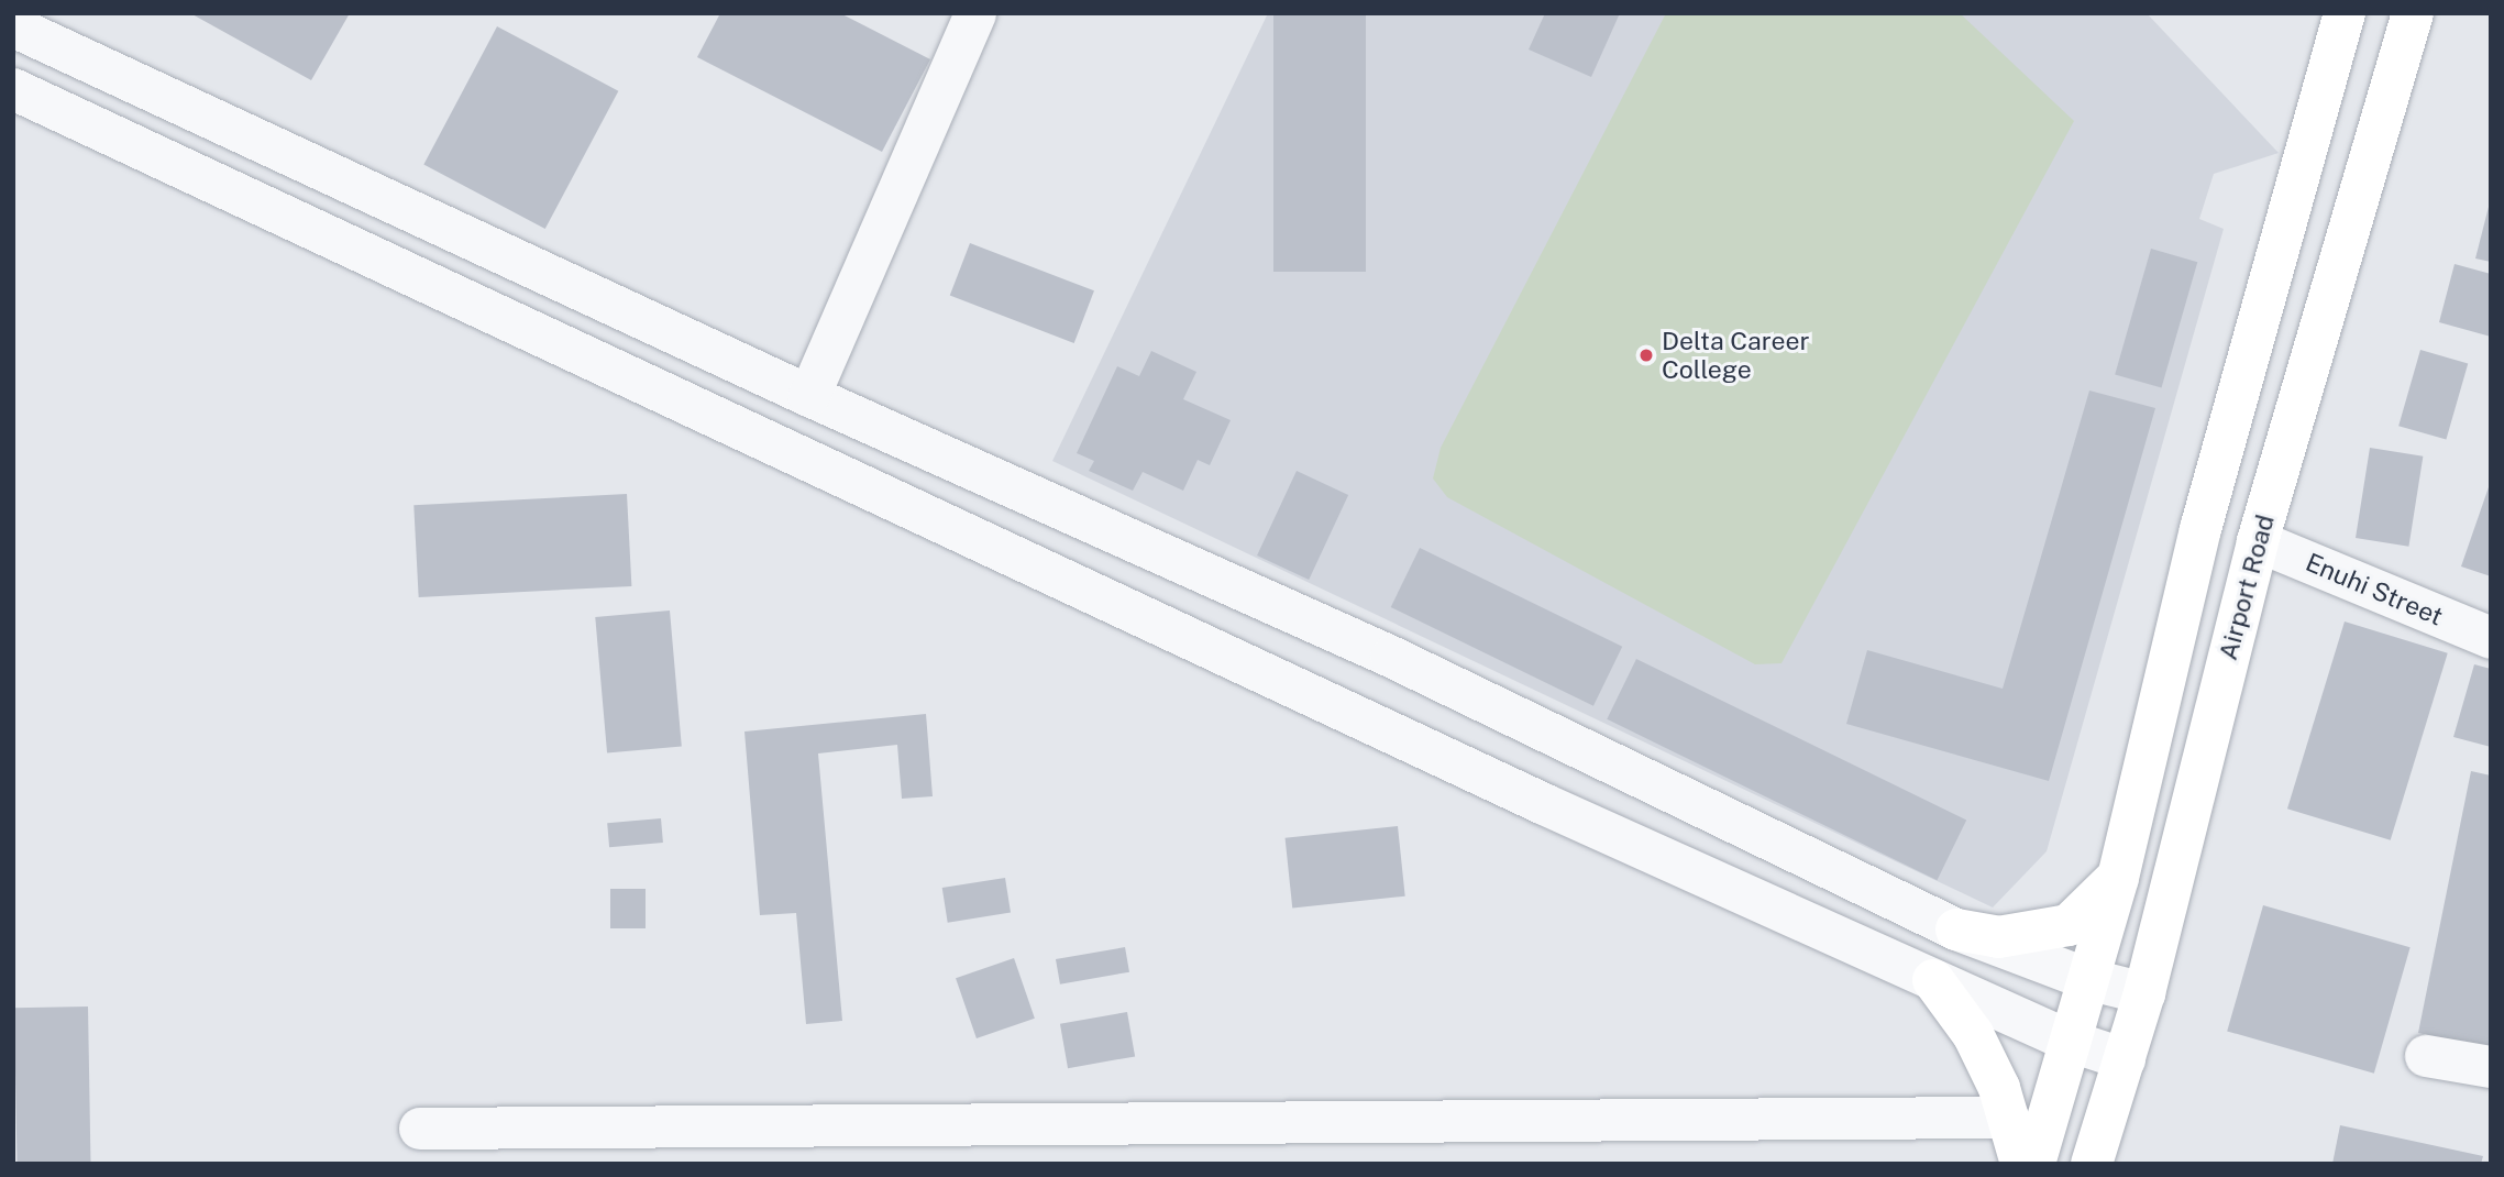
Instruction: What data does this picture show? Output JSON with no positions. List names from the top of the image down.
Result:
{
  "streets": {
    "main road": ["Airport Road"],
    "street": ["Enuhi Street"]
  },
  "crossings": [
    ["Airport Road", "Enuhi Street"]
  ],
  "places": ["Delta Career College"]
}
